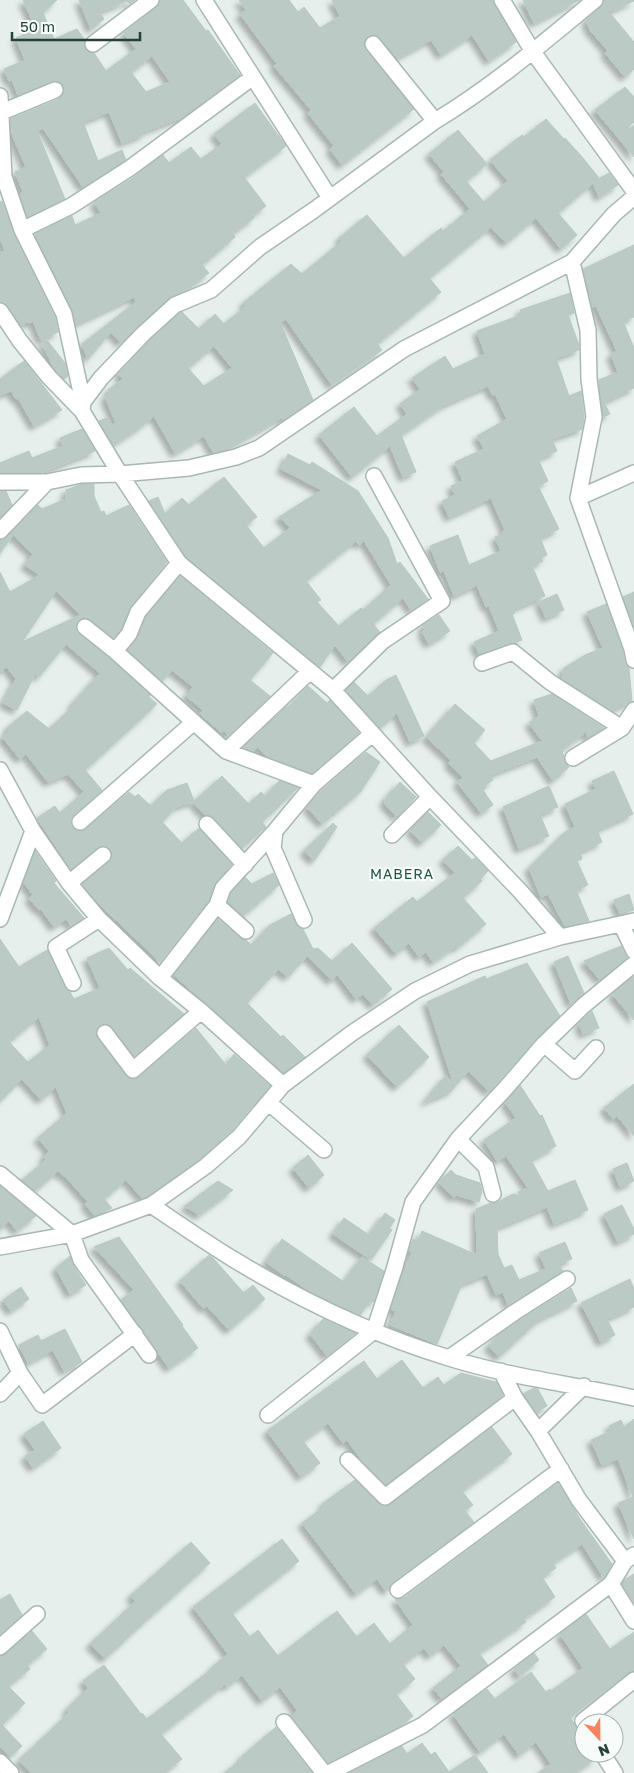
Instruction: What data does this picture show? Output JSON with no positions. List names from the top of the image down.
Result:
{
  "districts": ["MABERA"],
  "scale_bar": "50 m",
  "north": "bottom"
}
